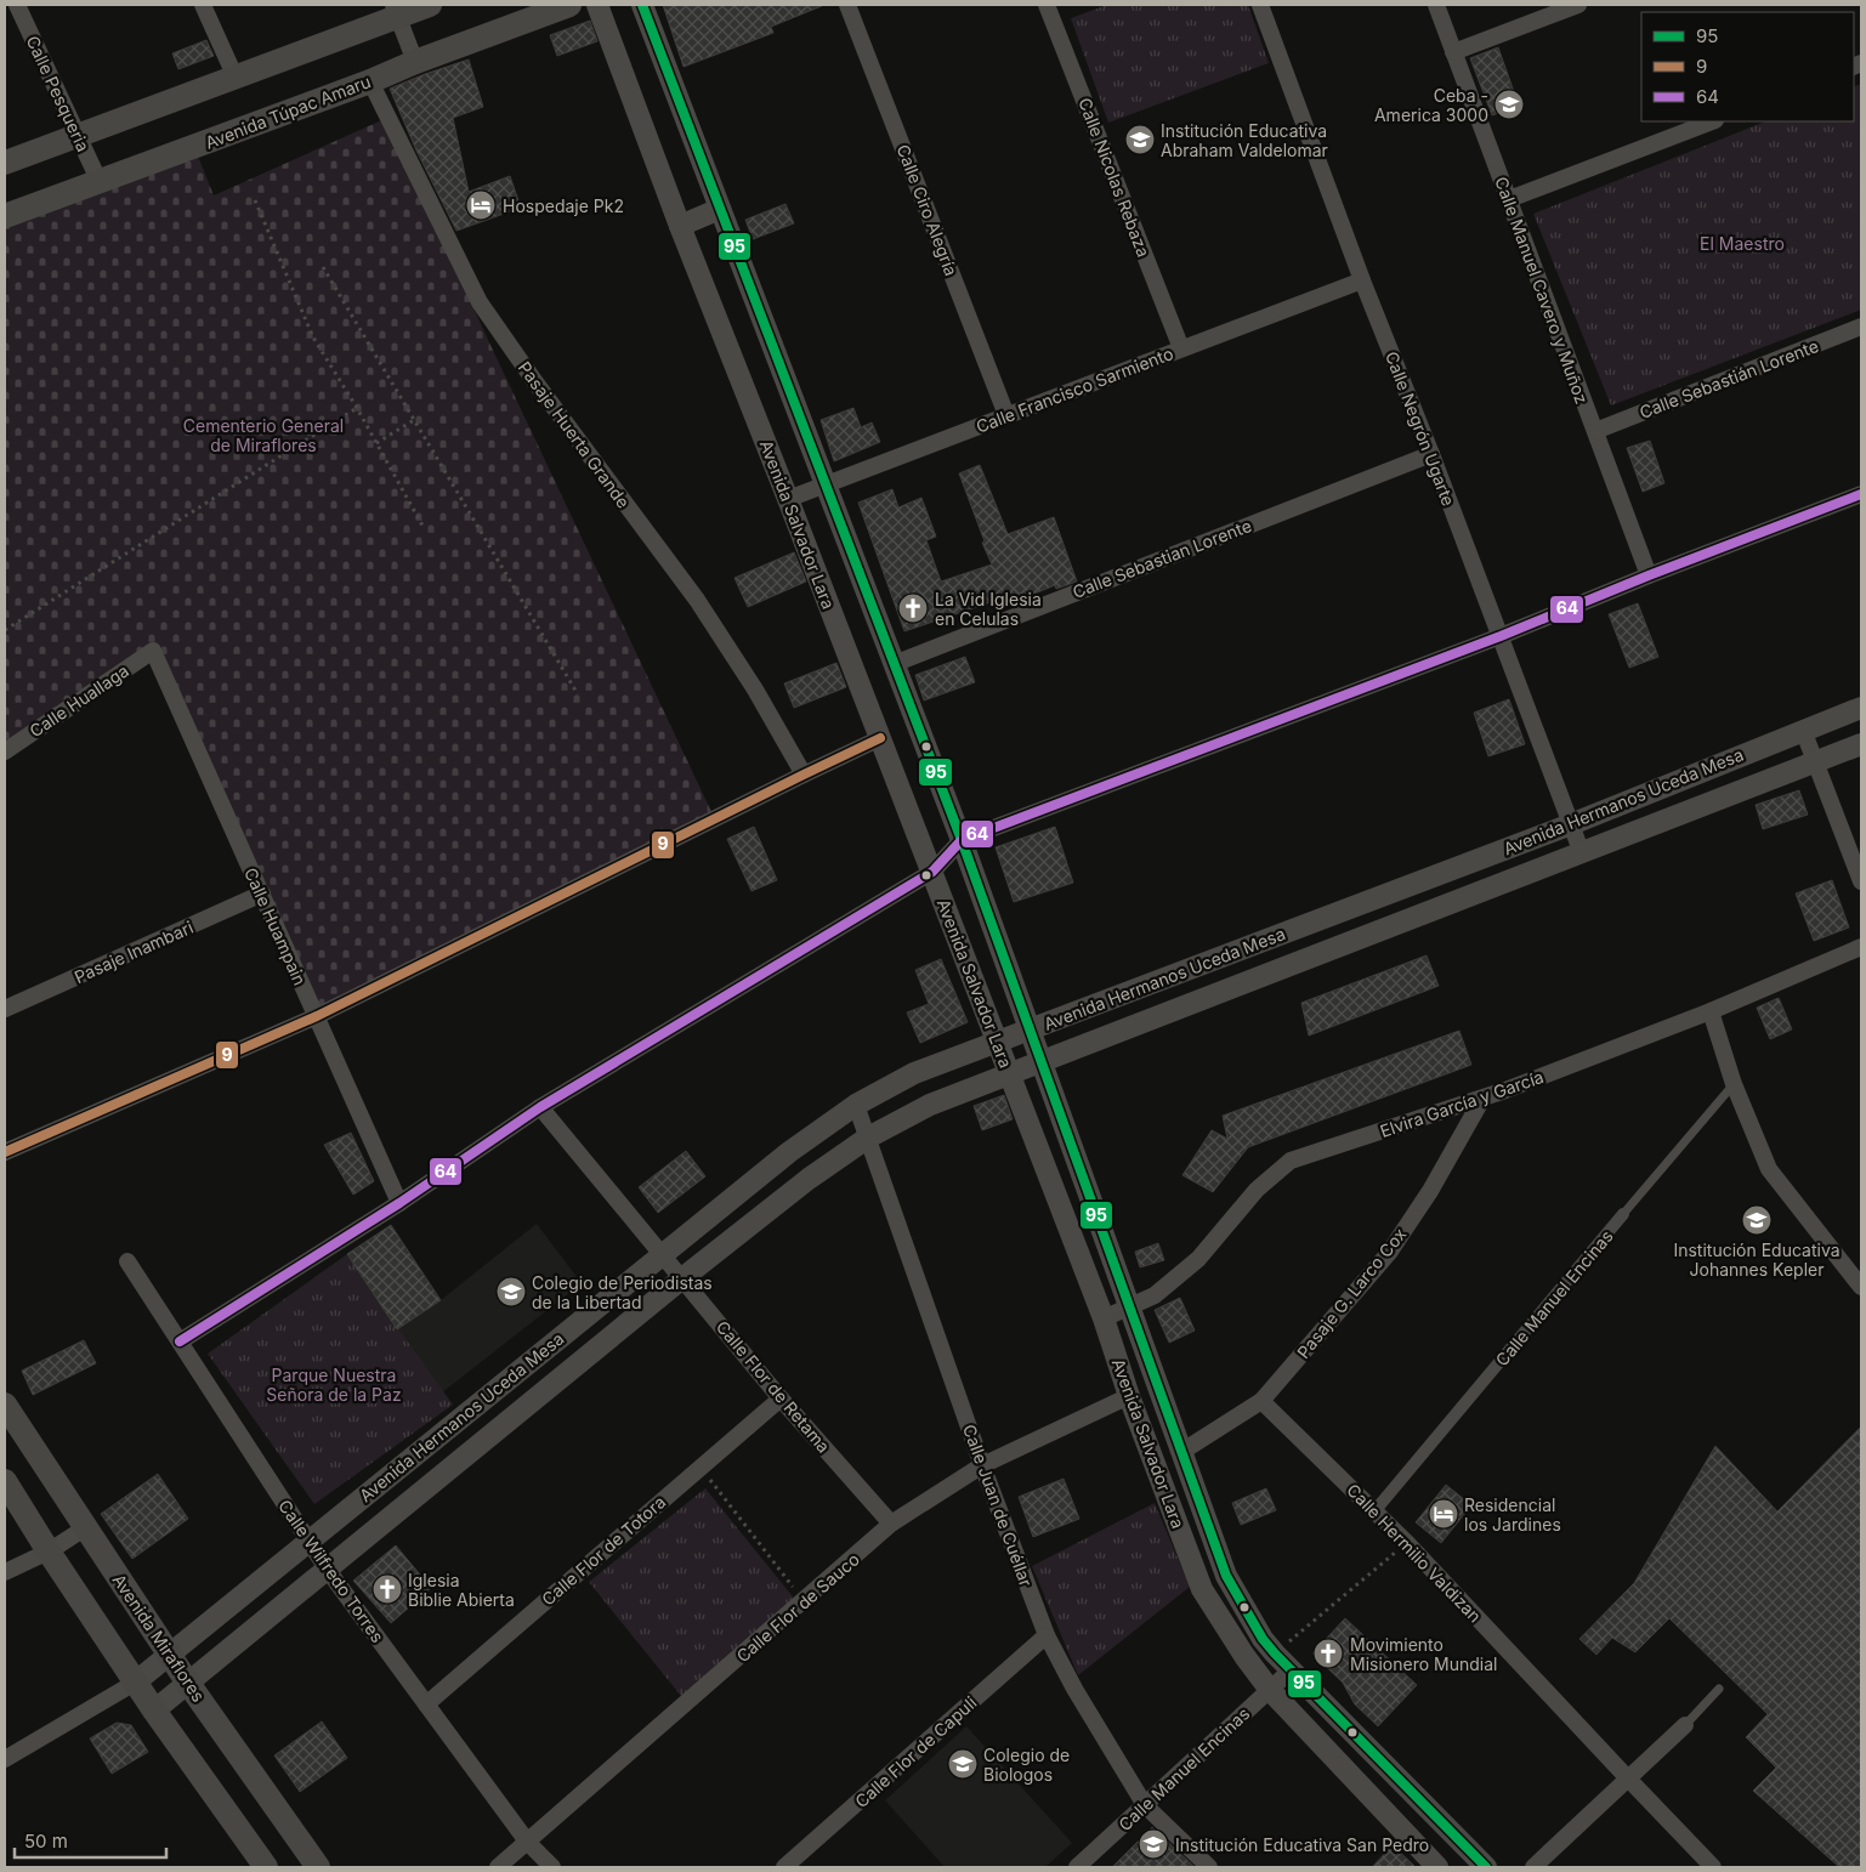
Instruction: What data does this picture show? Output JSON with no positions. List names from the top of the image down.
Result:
{
  "streets": {
    "main road": ["Avenida Túpac Amaru", "Avenida Miraflores"],
    "street": [
      "Calle Pesqueria",
      "Calle Nicolas Rebaza",
      "Calle Ciro Alegría",
      "Calle Manuel Cavero y Muñoz",
      "Calle Sebastián Lorente",
      "Calle Francisco Sarmiento",
      "Calle Negrón Ugarte",
      "Pasaje Huerta Grande",
      "Avenida Salvador Lara",
      "Calle Sebastian Lorente",
      "Calle Huallaga",
      "Avenida Hermanos Uceda Mesa",
      "Calle Huampain",
      "Pasaje Inambari",
      "Elvira García y García",
      "Pasaje G. Larco Cox",
      "Calle Manuel Encinas",
      "Calle Flor de Retama",
      "Calle Juan de Cuéllar",
      "Calle Flor de Totora",
      "Calle Hermilio Valdizan",
      "Calle Wilfredo Torres",
      "Calle Flor de Sauco",
      "Calle Flor de Capuli"
    ]
  },
  "crossings": [
    ["Calle Pesqueria", "Avenida Túpac Amaru"],
    ["Avenida Túpac Amaru", "Pasaje Huerta Grande"],
    ["Calle Nicolas Rebaza", "Calle Francisco Sarmiento"],
    ["Calle Ciro Alegría", "Calle Francisco Sarmiento"],
    ["Calle Manuel Cavero y Muñoz", "Calle Sebastián Lorente"],
    ["Calle Francisco Sarmiento", "Calle Negrón Ugarte"],
    ["Calle Francisco Sarmiento", "Avenida Salvador Lara"],
    ["Calle Negrón Ugarte", "Calle Sebastian Lorente"],
    ["Calle Negrón Ugarte", "Avenida Hermanos Uceda Mesa"],
    ["Avenida Salvador Lara", "Calle Sebastian Lorente"],
    ["Avenida Salvador Lara", "Avenida Hermanos Uceda Mesa"],
    ["Avenida Salvador Lara", "Elvira García y García"],
    ["Avenida Salvador Lara", "Pasaje G. Larco Cox"],
    ["Avenida Salvador Lara", "Calle Manuel Encinas"],
    ["Avenida Salvador Lara", "Calle Flor de Sauco"],
    ["Calle Huallaga", "Calle Huampain"],
    ["Avenida Hermanos Uceda Mesa", "Calle Flor de Retama"],
    ["Avenida Hermanos Uceda Mesa", "Calle Juan de Cuéllar"],
    ["Avenida Hermanos Uceda Mesa", "Calle Wilfredo Torres"],
    ["Avenida Hermanos Uceda Mesa", "Avenida Miraflores"],
    ["Calle Huampain", "Pasaje Inambari"],
    ["Elvira García y García", "Pasaje G. Larco Cox"],
    ["Pasaje G. Larco Cox", "Calle Hermilio Valdizan"],
    ["Calle Manuel Encinas", "Calle Juan de Cuéllar"],
    ["Calle Manuel Encinas", "Calle Hermilio Valdizan"],
    ["Calle Flor de Retama", "Calle Flor de Totora"],
    ["Calle Flor de Retama", "Calle Flor de Sauco"],
    ["Calle Juan de Cuéllar", "Calle Flor de Sauco"],
    ["Calle Juan de Cuéllar", "Calle Flor de Capuli"],
    ["Calle Flor de Totora", "Calle Wilfredo Torres"],
    ["Calle Wilfredo Torres", "Calle Flor de Sauco"]
  ],
  "parks": ["El Maestro", "Cementerio General de Miraflores", "Parque Nuestra Señora de la Paz"],
  "places": {
    "school or university": [
      "Ceba - America 3000",
      "Institución Educativa Abraham Valdelomar",
      "Institución Educativa Johannes Kepler",
      "Colegio de Periodistas de la Libertad",
      "Colegio de Biologos",
      "Institución Educativa San Pedro"
    ],
    "hotel": ["Hospedaje Pk2", "Residencial los Jardines"],
    "church": ["La Vid Iglesia en Celulas", "Iglesia Biblie Abierta", "Movimiento Misionero Mundial"]
  },
  "lines": ["transit line 95", "transit line 64", "transit line 9"],
  "legend": ["95", "9", "64"],
  "scale_bar": "50 m"
}
